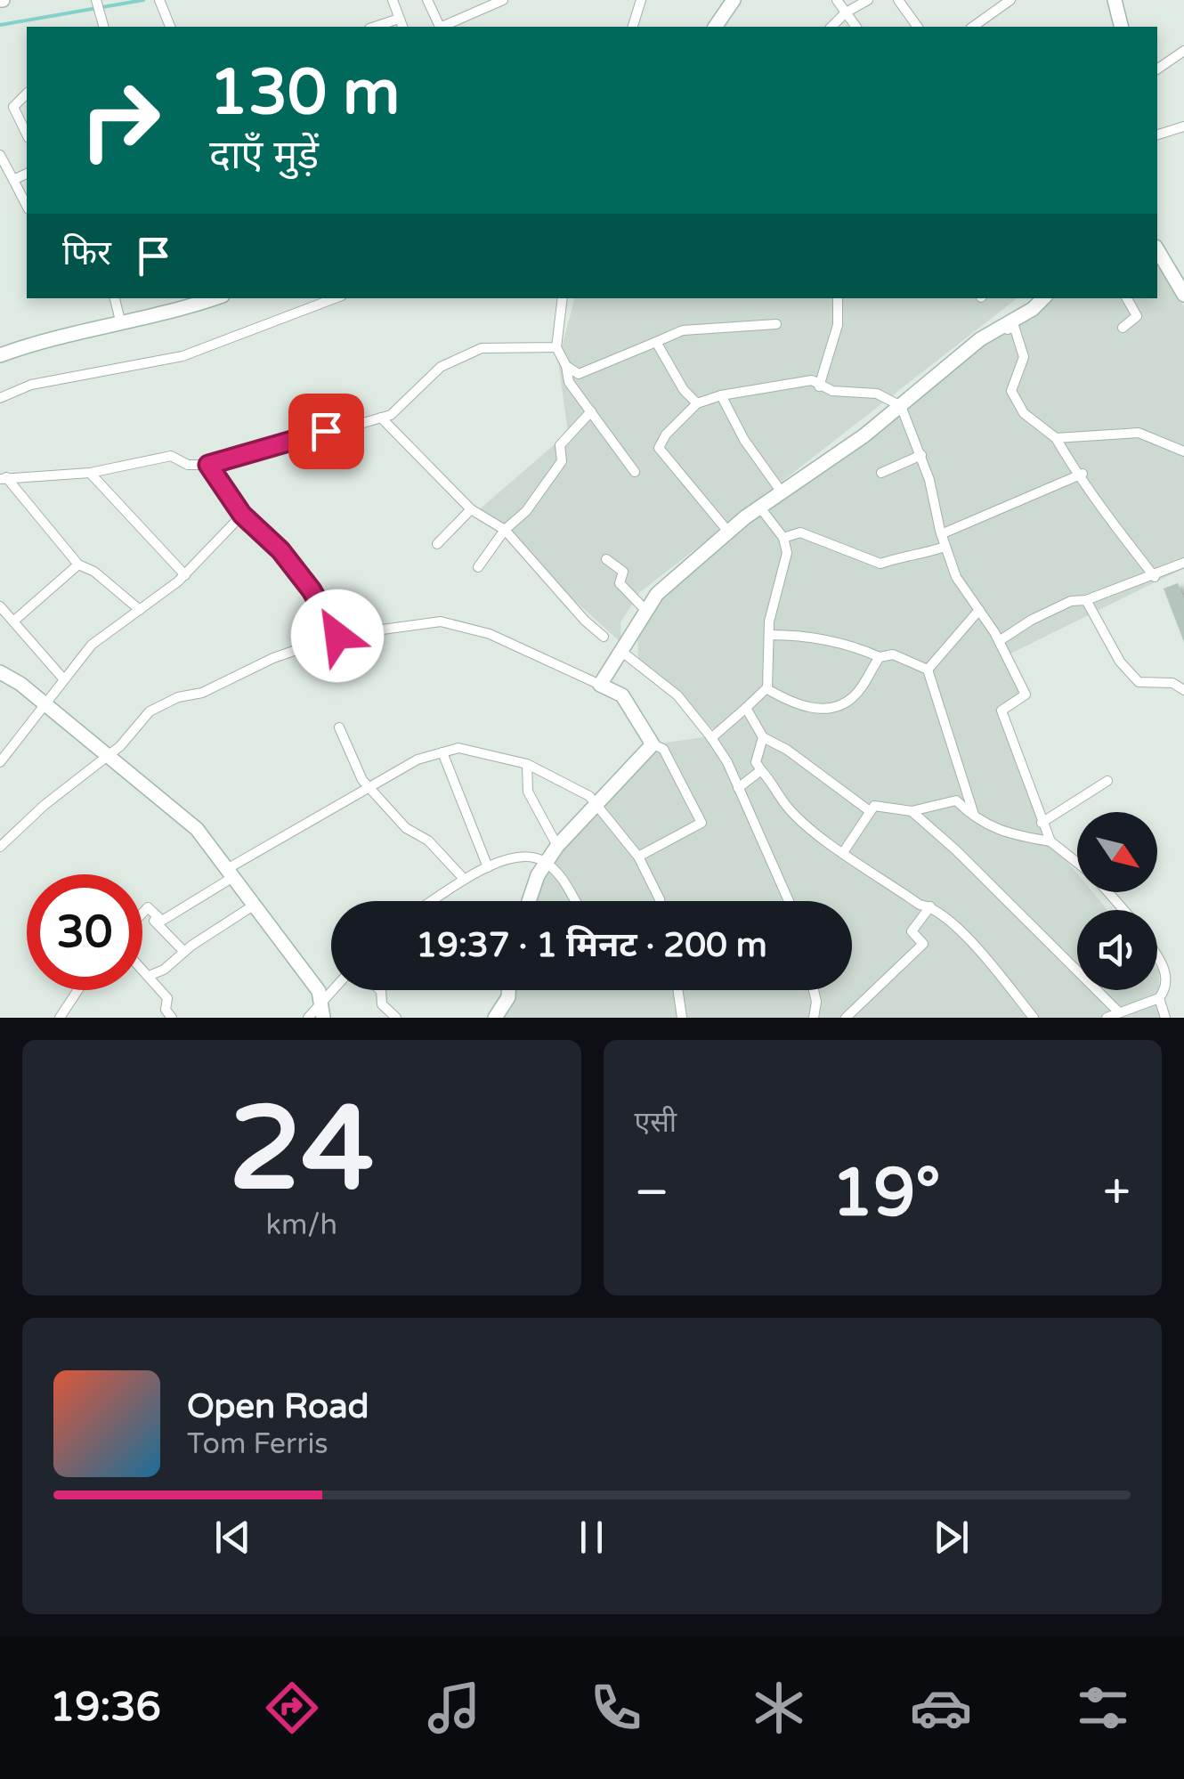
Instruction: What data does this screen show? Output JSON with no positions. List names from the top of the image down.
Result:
{
  "north": "bottom right",
  "page": {
    "turn": ["130 m", "दाएँ मुड़ें"],
    "then": "फिर",
    "limit": "30",
    "trip": "19:37 · 1 मिनट · 200 m",
    "tile": [
      ["24", "km/h"],
      "एसी"
    ],
    "heat": ["−", "19°", "+"],
    "song": ["Open Road", "Tom Ferris"],
    "tabs": "19:36"
  }
}
